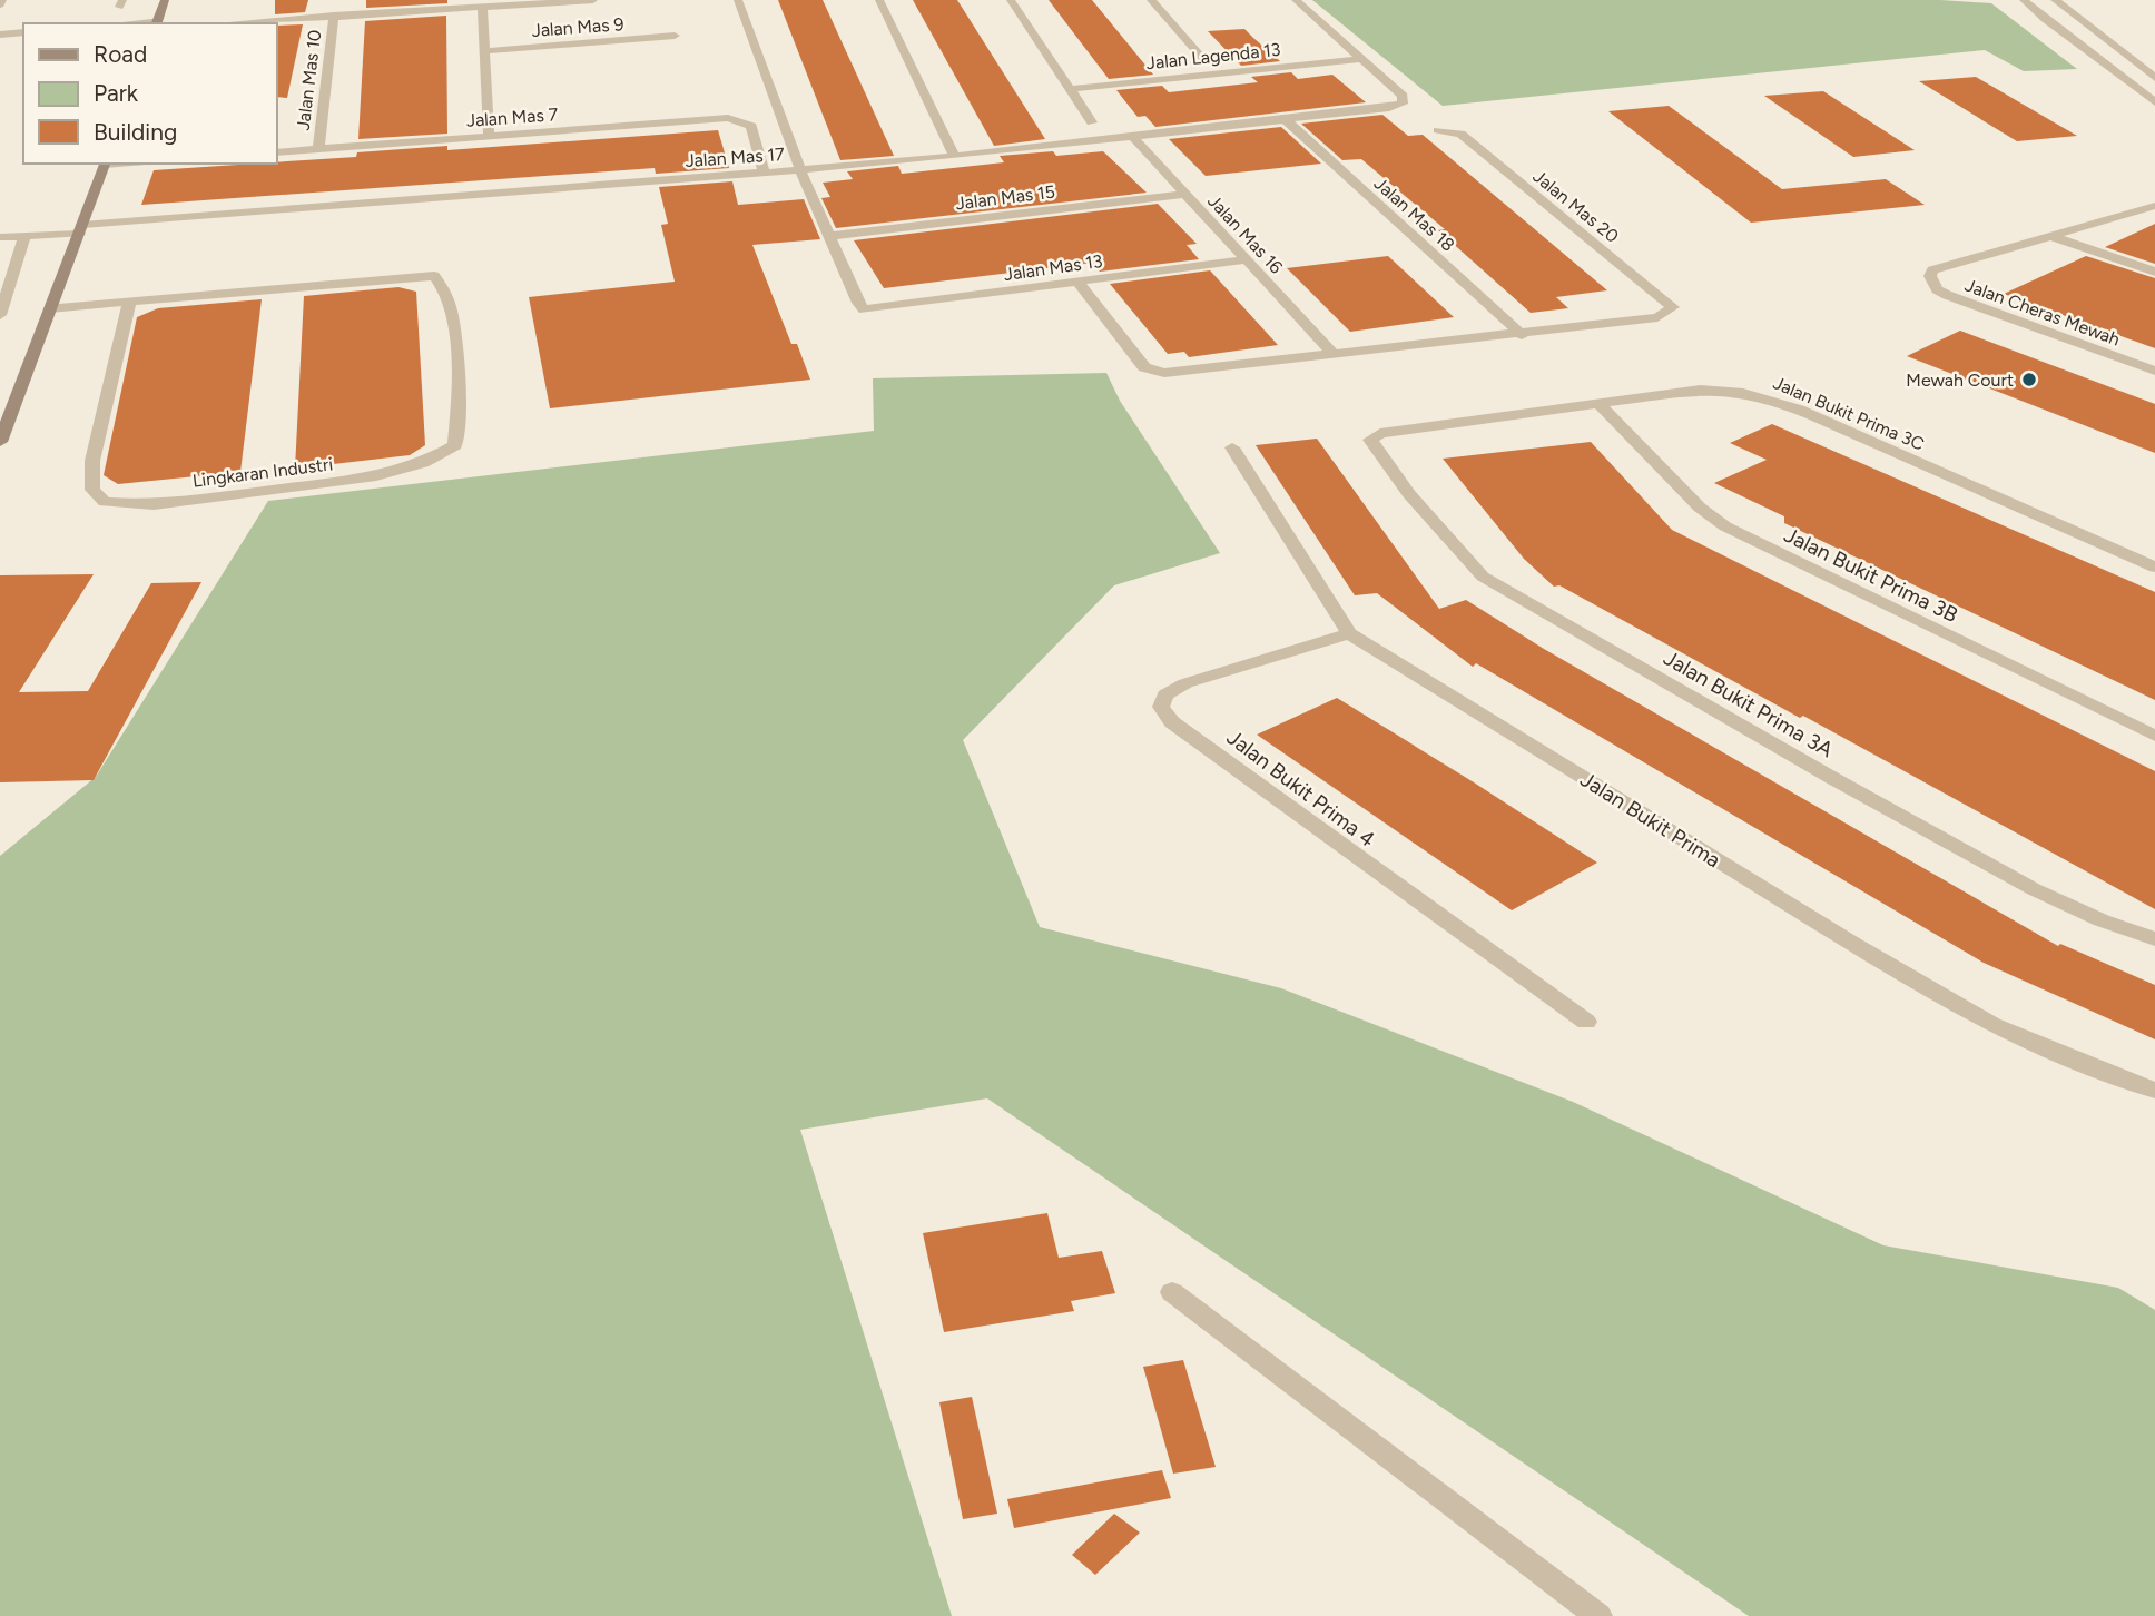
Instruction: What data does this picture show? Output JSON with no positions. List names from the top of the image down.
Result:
{
  "streets": {
    "street": [
      "Jalan Mas 9",
      "Jalan Lagenda 13",
      "Jalan Mas 10",
      "Jalan Mas 7",
      "Jalan Mas 17",
      "Jalan Mas 15",
      "Jalan Mas 20",
      "Jalan Mas 18",
      "Jalan Mas 16",
      "Jalan Mas 13",
      "Jalan Cheras Mewah",
      "Jalan Bukit Prima 3C",
      "Lingkaran Industri",
      "Jalan Bukit Prima 3B",
      "Jalan Bukit Prima 3A",
      "Jalan Bukit Prima 4",
      "Jalan Bukit Prima"
    ]
  },
  "crossings": [
    ["Jalan Lagenda 13", "Jalan Mas 17"],
    ["Jalan Mas 10", "Jalan Mas 7"],
    ["Jalan Mas 7", "Jalan Mas 17"],
    ["Jalan Mas 17", "Jalan Mas 18"],
    ["Jalan Mas 17", "Jalan Mas 16"],
    ["Jalan Mas 15", "Jalan Mas 16"],
    ["Jalan Mas 15", "Jalan Mas 13"],
    ["Jalan Mas 20", "Jalan Mas 18"],
    ["Jalan Mas 16", "Jalan Mas 13"],
    ["Jalan Bukit Prima 3C", "Jalan Bukit Prima 3B"],
    ["Jalan Bukit Prima 3C", "Jalan Bukit Prima 3A"],
    ["Jalan Bukit Prima 4", "Jalan Bukit Prima"]
  ],
  "places": ["Mewah Court"],
  "legend": ["Road", "Park", "Building"]
}
